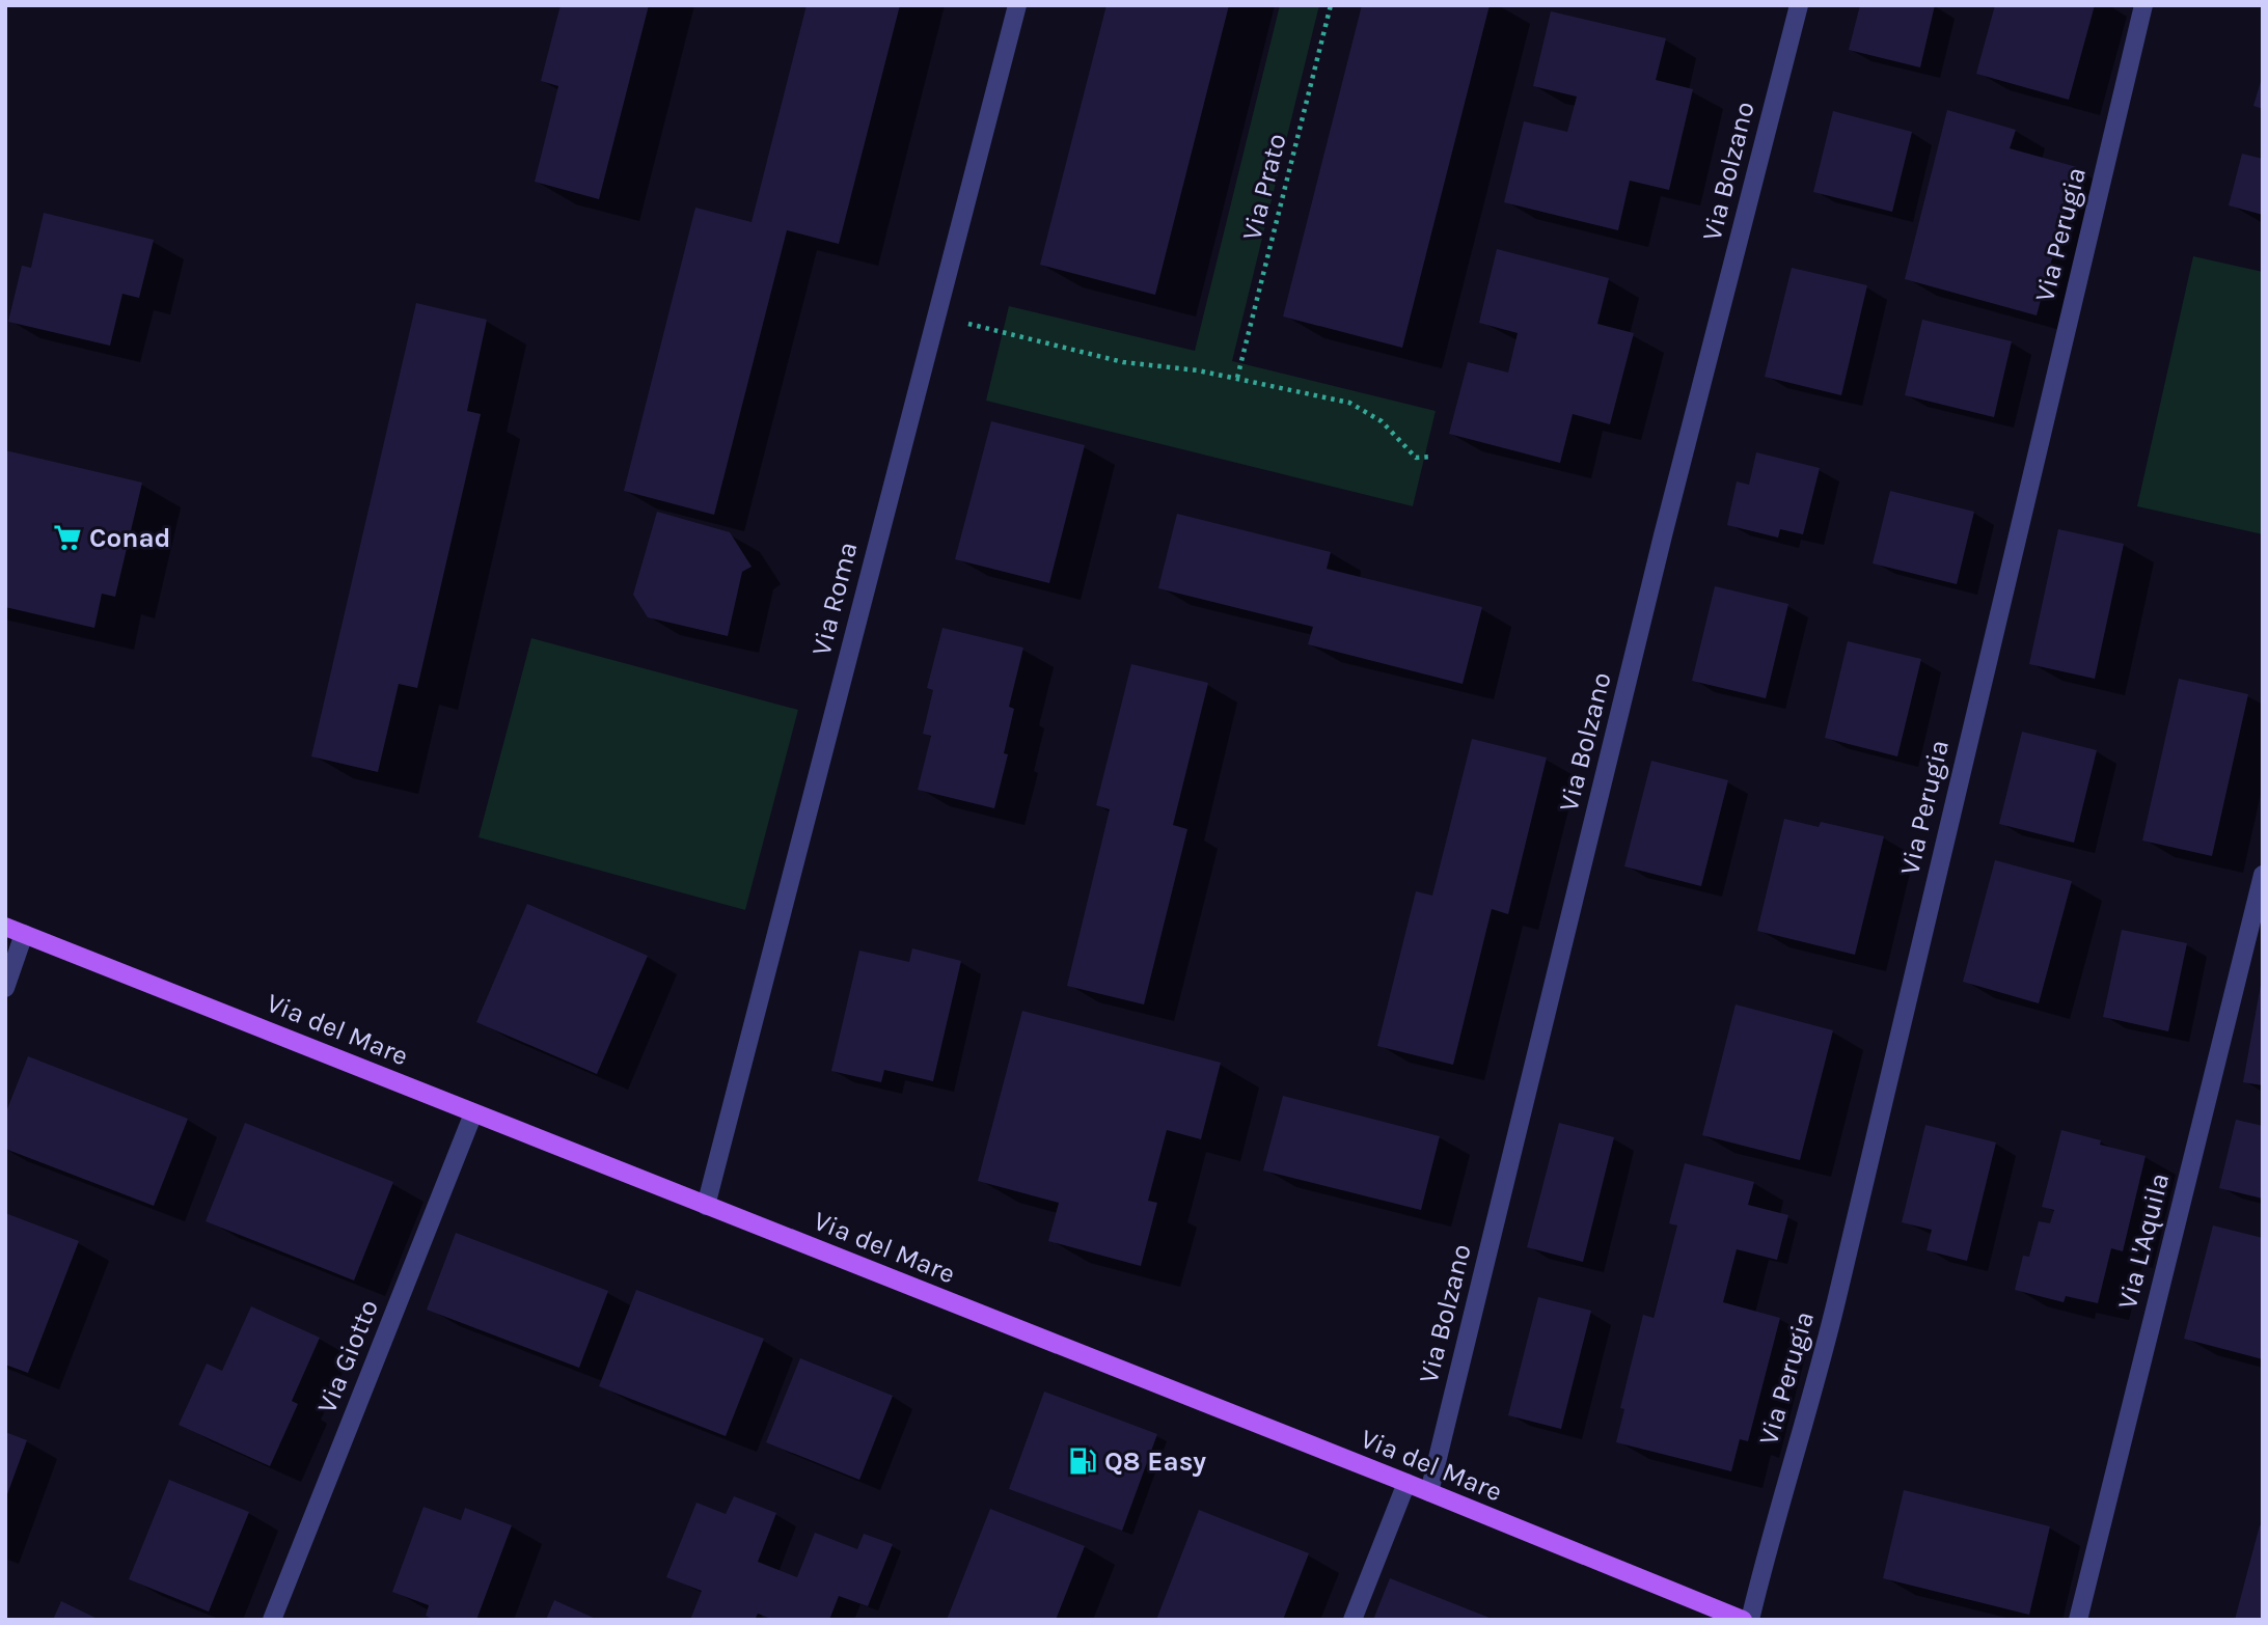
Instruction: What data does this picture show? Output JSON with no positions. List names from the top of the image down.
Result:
{
  "streets": {
    "main road": ["Via del Mare"],
    "street": [
      "Via Bolzano",
      "Via Perugia",
      "Via Roma",
      "Via L'Aquila",
      "Via Giotto"
    ],
    "path": ["Via Prato"]
  },
  "crossings": [
    ["Via Bolzano", "Via del Mare"],
    ["Via Roma", "Via del Mare"],
    ["Via del Mare", "Via Giotto"]
  ],
  "places": {
    "supermarket": ["Conad"],
    "fuel station": ["Q8 Easy"]
  }
}
